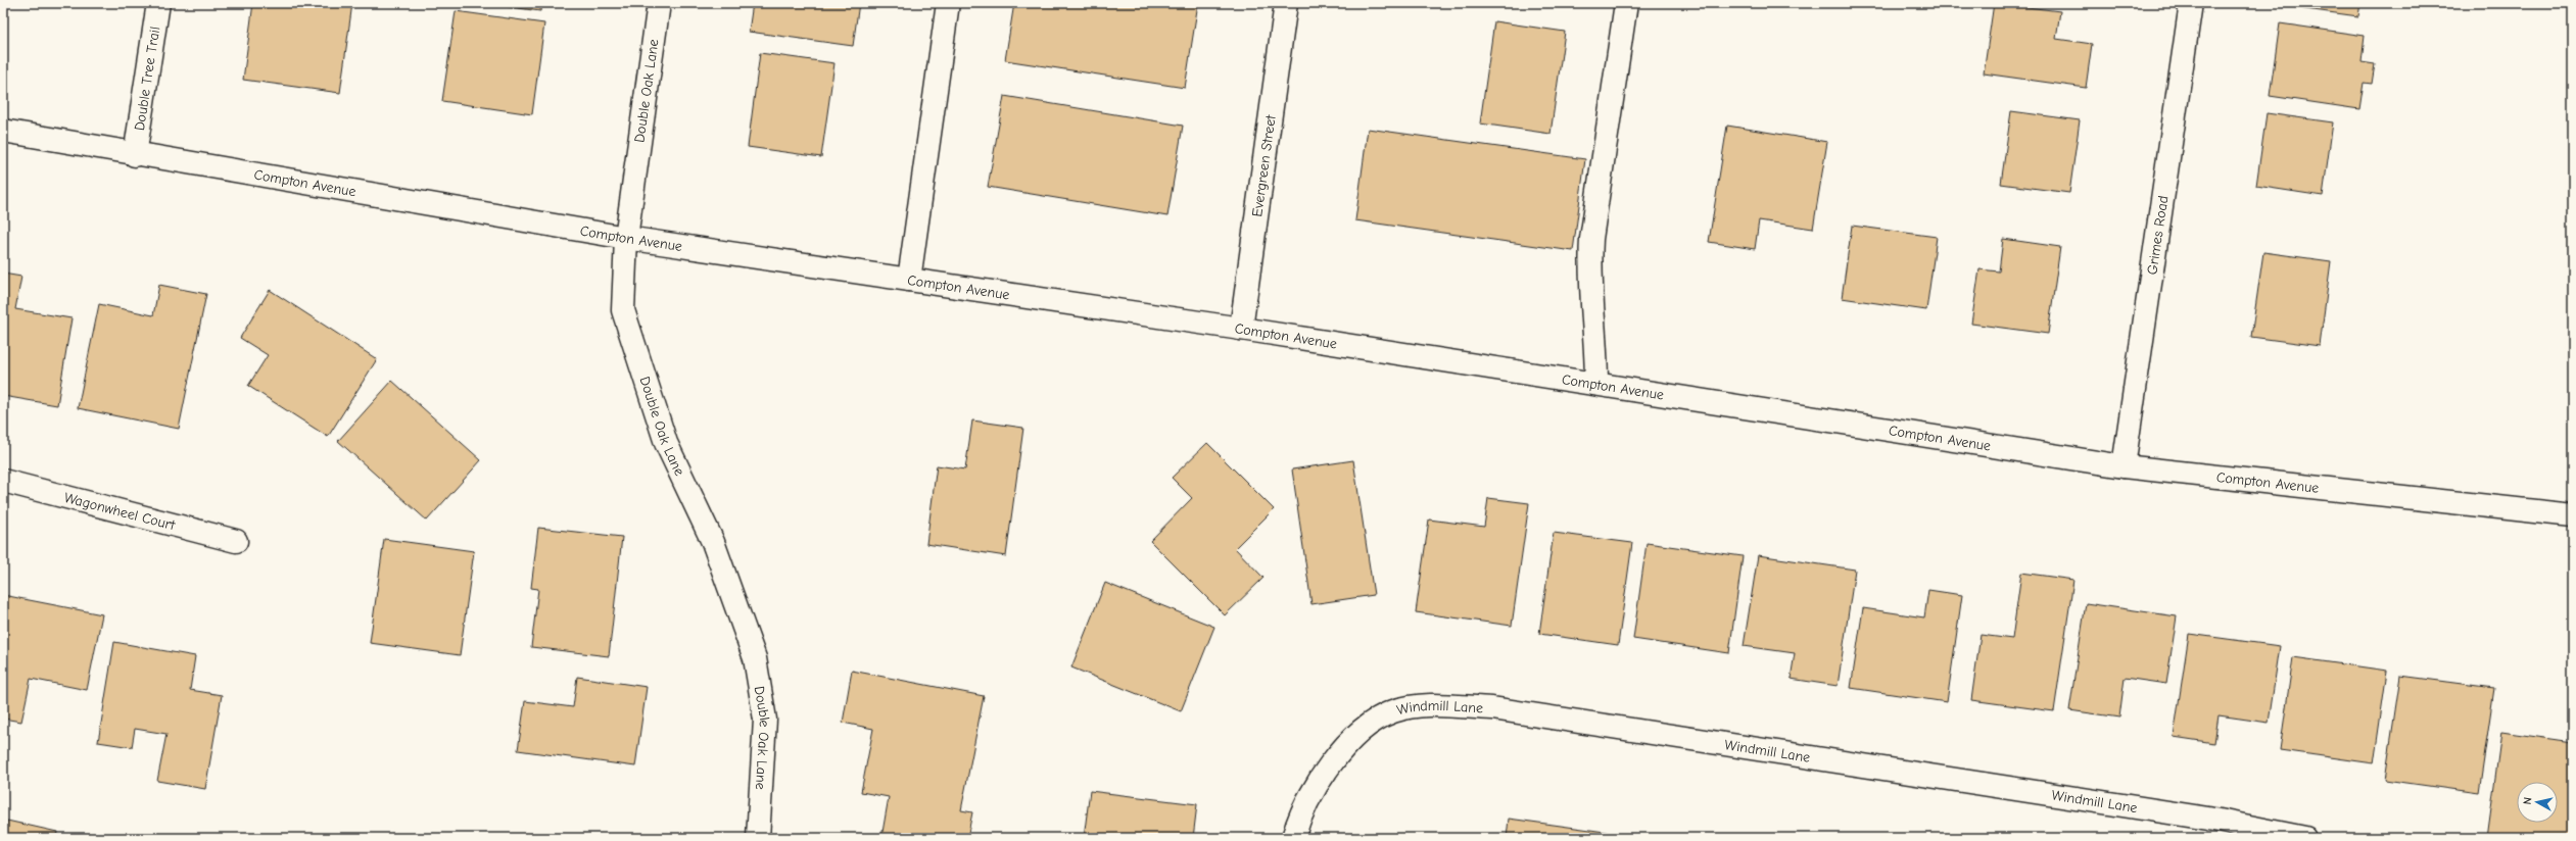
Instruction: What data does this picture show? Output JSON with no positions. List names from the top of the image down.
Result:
{
  "streets": {
    "street": [
      "Double Tree Trail",
      "Double Oak Lane",
      "Evergreen Street",
      "Compton Avenue",
      "Grimes Road",
      "Wagonwheel Court",
      "Windmill Lane"
    ]
  },
  "crossings": [
    ["Double Tree Trail", "Compton Avenue"],
    ["Double Oak Lane", "Compton Avenue"],
    ["Evergreen Street", "Compton Avenue"],
    ["Compton Avenue", "Grimes Road"]
  ],
  "north": "left"
}
